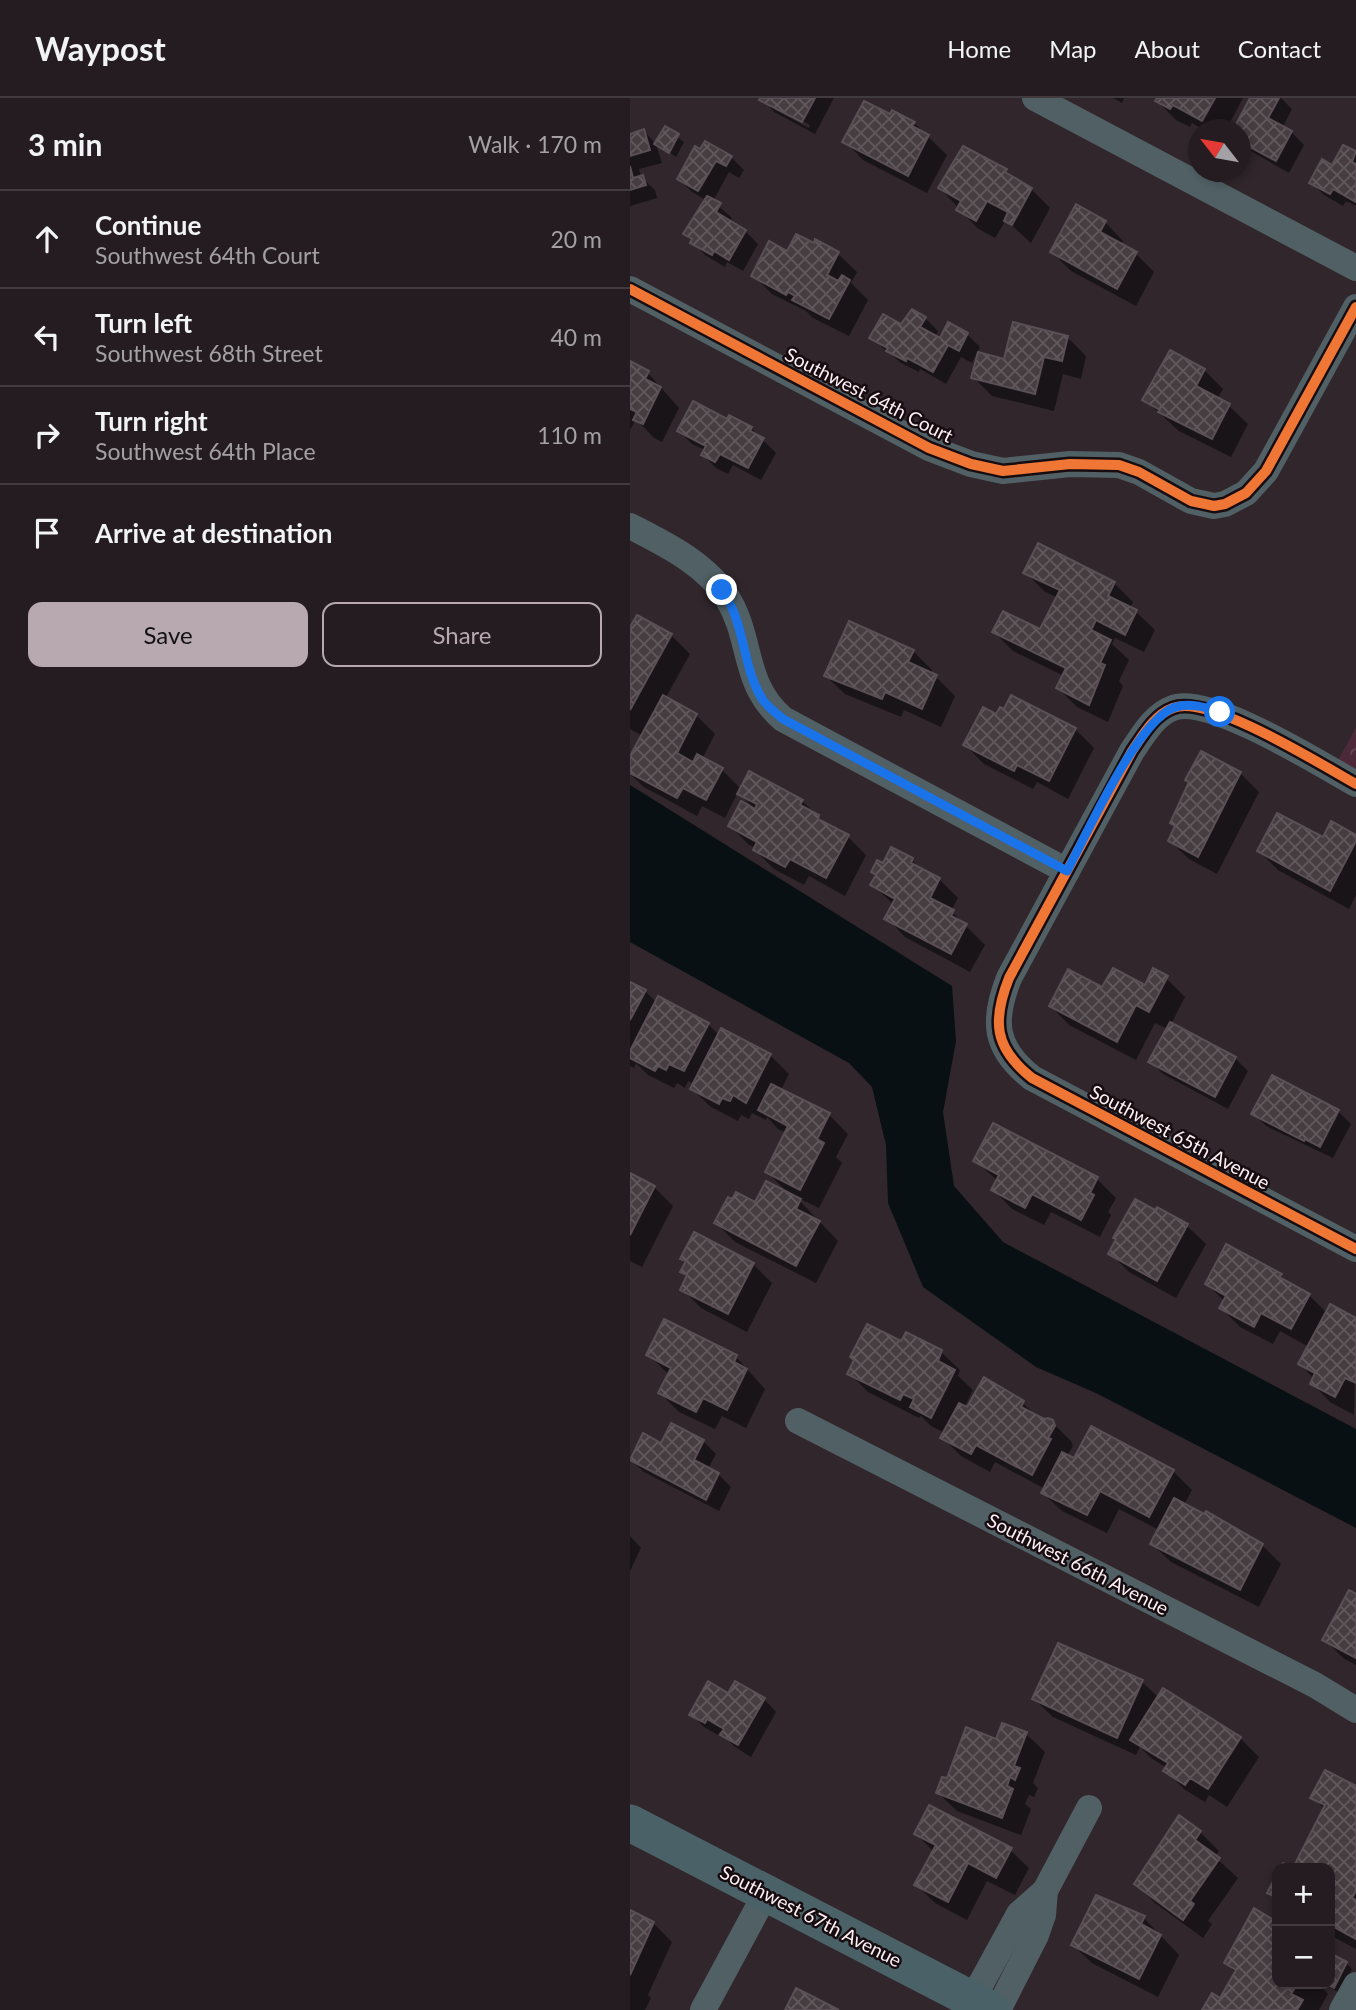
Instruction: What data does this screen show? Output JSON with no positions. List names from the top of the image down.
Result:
{
  "streets": {
    "main road": ["Southwest 67th Avenue"],
    "street": ["Southwest 64th Court", "Southwest 65th Avenue", "Southwest 66th Avenue"]
  },
  "north": "top left",
  "page": {
    "header": "Waypost",
    "nav": [
      "Home",
      "Map",
      "About",
      "Contact"
    ],
    "heading": ["3 min", "Walk · 170 m"],
    "list": [
      ["Continue", "Southwest 64th Court", "20 m"],
      ["Turn left", "Southwest 68th Street", "40 m"],
      ["Turn right", "Southwest 64th Place", "110 m"],
      "Arrive at destination"
    ],
    "buttons": ["Save", "Share"],
    "map_buttons": ["+", "−"]
  }
}
